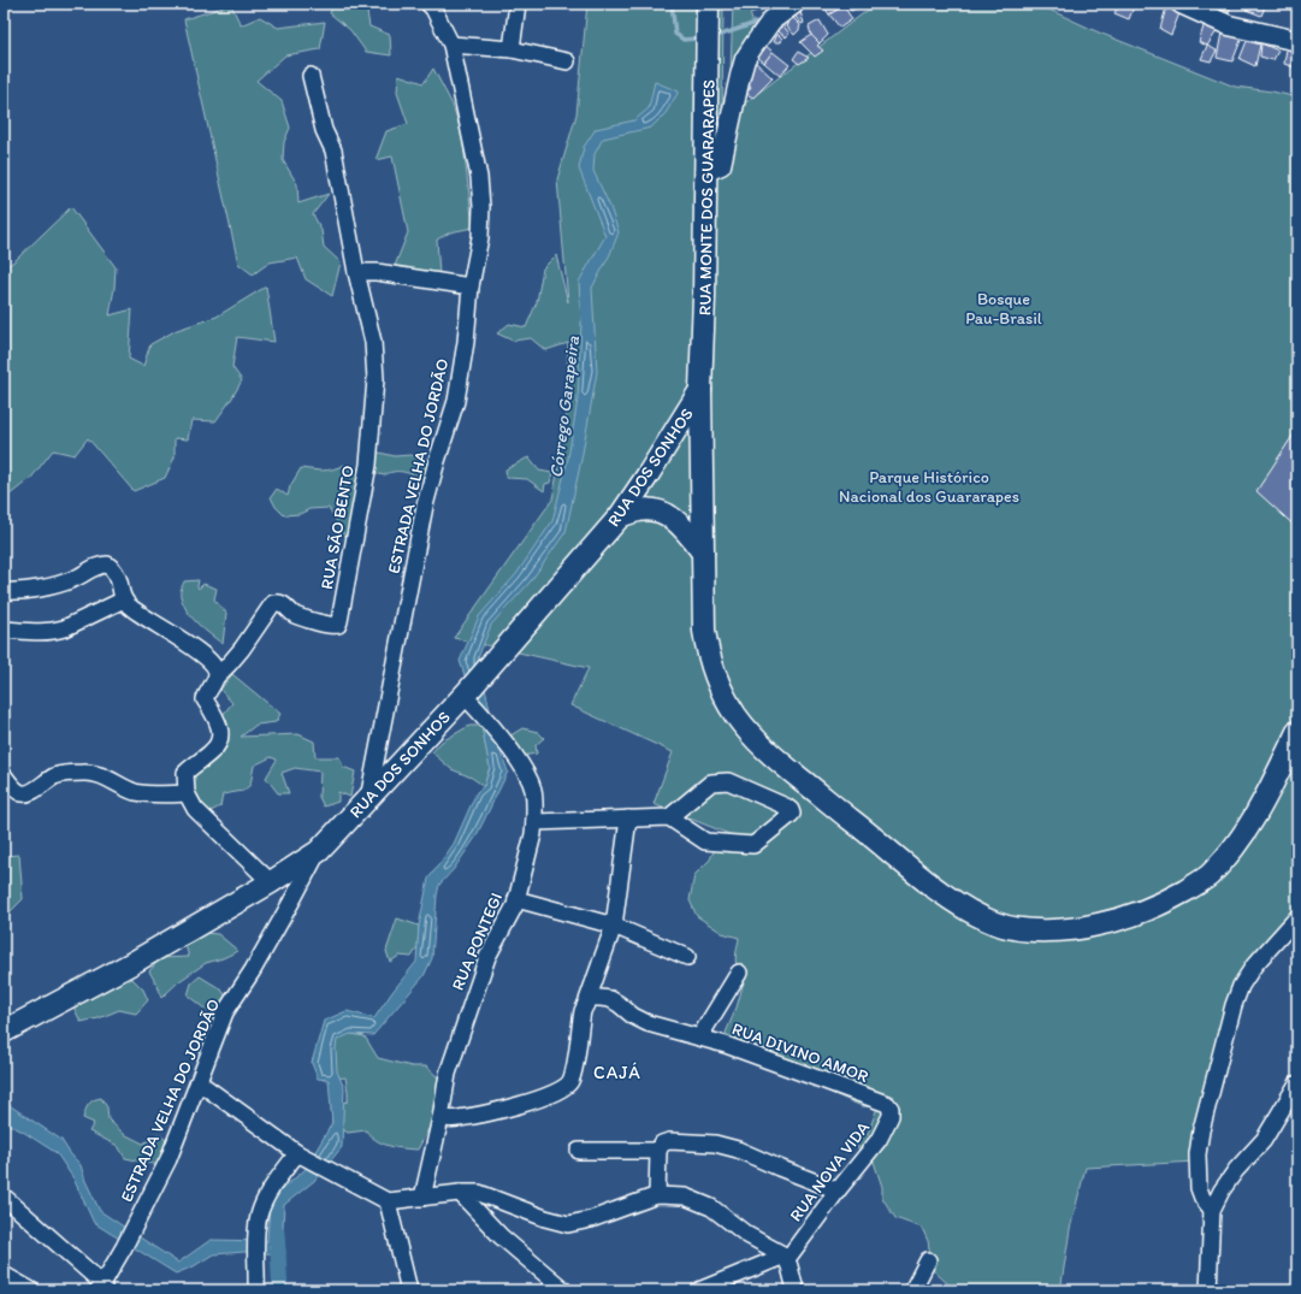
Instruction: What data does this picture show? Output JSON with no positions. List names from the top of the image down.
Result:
{
  "streets": {
    "main road": ["RUA MONTE DOS GUARARAPES", "RUA DOS SONHOS"],
    "street": [
      "ESTRADA VELHA DO JORDÃO",
      "RUA SÃO BENTO",
      "RUA PONTEGI",
      "RUA DIVINO AMOR",
      "RUA NOVA VIDA"
    ]
  },
  "crossings": [
    ["RUA MONTE DOS GUARARAPES", "RUA DOS SONHOS"],
    ["ESTRADA VELHA DO JORDÃO", "RUA DOS SONHOS"],
    ["RUA DOS SONHOS", "RUA PONTEGI"],
    ["RUA DIVINO AMOR", "RUA NOVA VIDA"]
  ],
  "districts": ["CAJÁ"],
  "water": ["Córrego Garapeira"],
  "parks": ["Bosque Pau-Brasil", "Parque Histórico Nacional dos Guararapes"]
}
